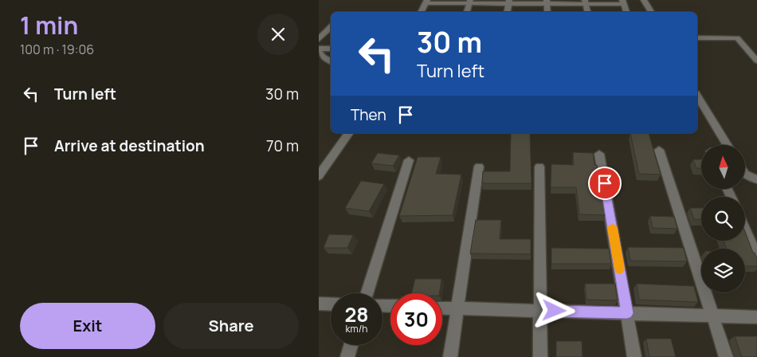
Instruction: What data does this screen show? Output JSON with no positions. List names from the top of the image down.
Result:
{
  "north": "top",
  "page": {
    "heading": ["1 min", "100 m · 19:06"],
    "turn": ["30 m", "Turn left"],
    "list": [
      {
        "name": "Turn left",
        "value": "30 m"
      },
      {
        "name": "Arrive at destination",
        "value": "70 m"
      }
    ],
    "then": "Then",
    "speed": "28 km/h",
    "limit": "30",
    "buttons": ["Exit", "Share"]
  }
}
